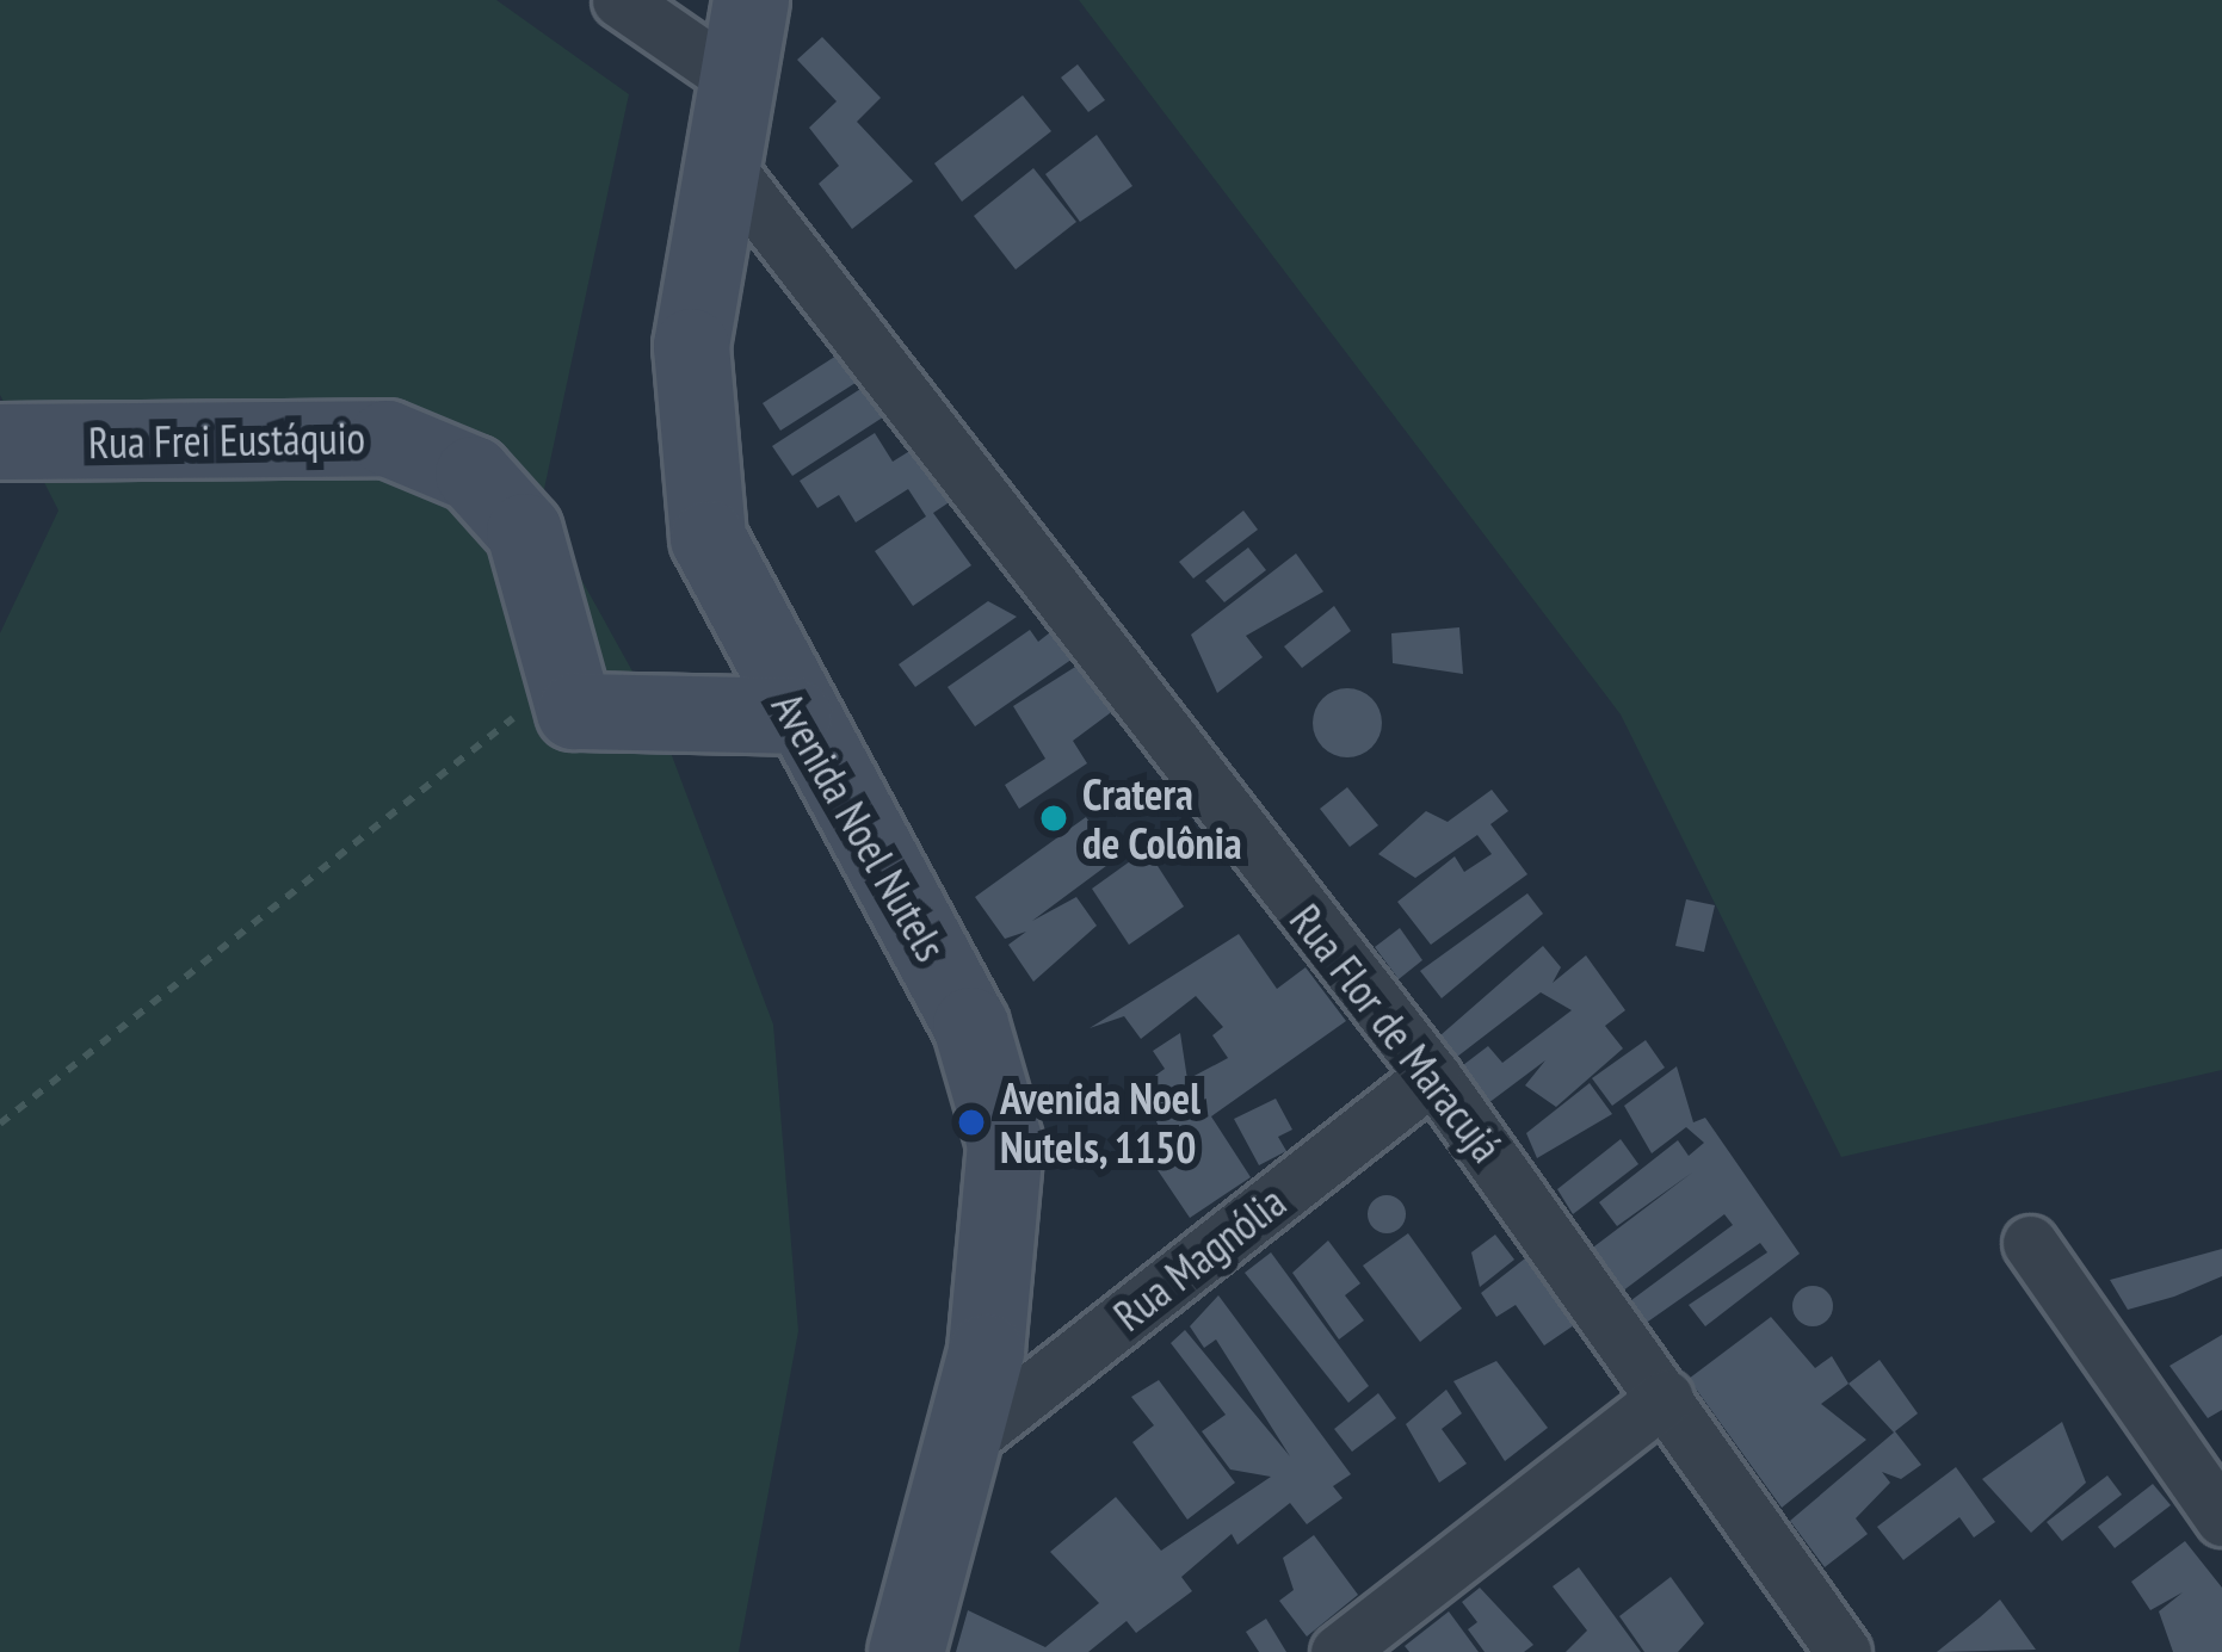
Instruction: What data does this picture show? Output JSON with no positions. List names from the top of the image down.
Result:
{
  "streets": {
    "street": [
      "Rua Frei Eustáquio",
      "Avenida Noel Nutels",
      "Rua Flor de Maracujá",
      "Rua Magnólia"
    ]
  },
  "crossings": [
    ["Avenida Noel Nutels", "Rua Flor de Maracujá"],
    ["Avenida Noel Nutels", "Rua Magnólia"],
    ["Rua Flor de Maracujá", "Rua Magnólia"]
  ],
  "places": ["Cratera de Colônia", "Avenida Noel Nutels, 1150"]
}
